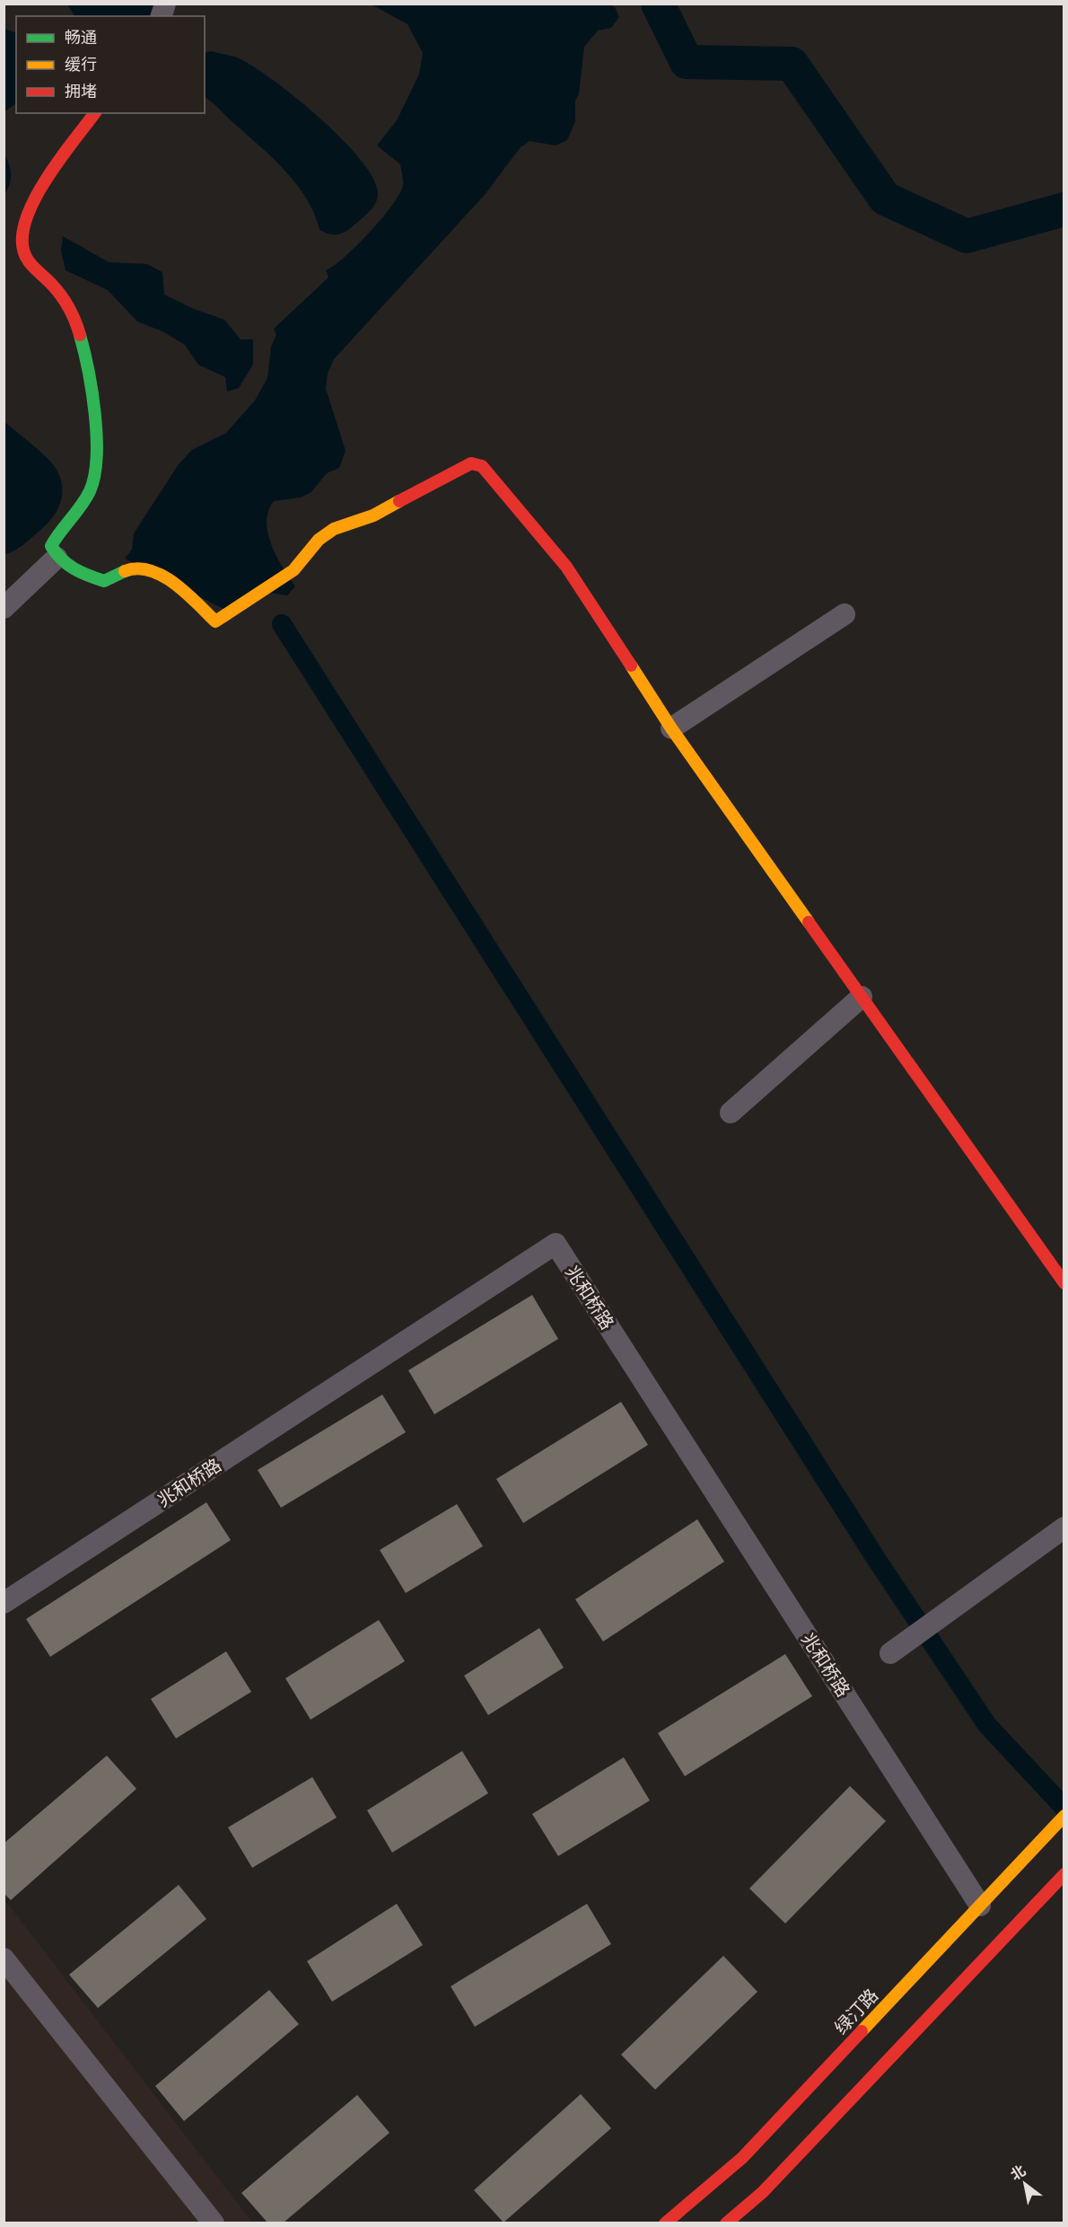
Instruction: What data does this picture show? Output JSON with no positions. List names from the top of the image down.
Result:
{
  "streets": {
    "street": ["兆和桥路", "绿汀路"]
  },
  "crossings": [
    ["兆和桥路", "绿汀路"]
  ],
  "legend": ["畅通", "缓行", "拥堵"],
  "north": "top left"
}
